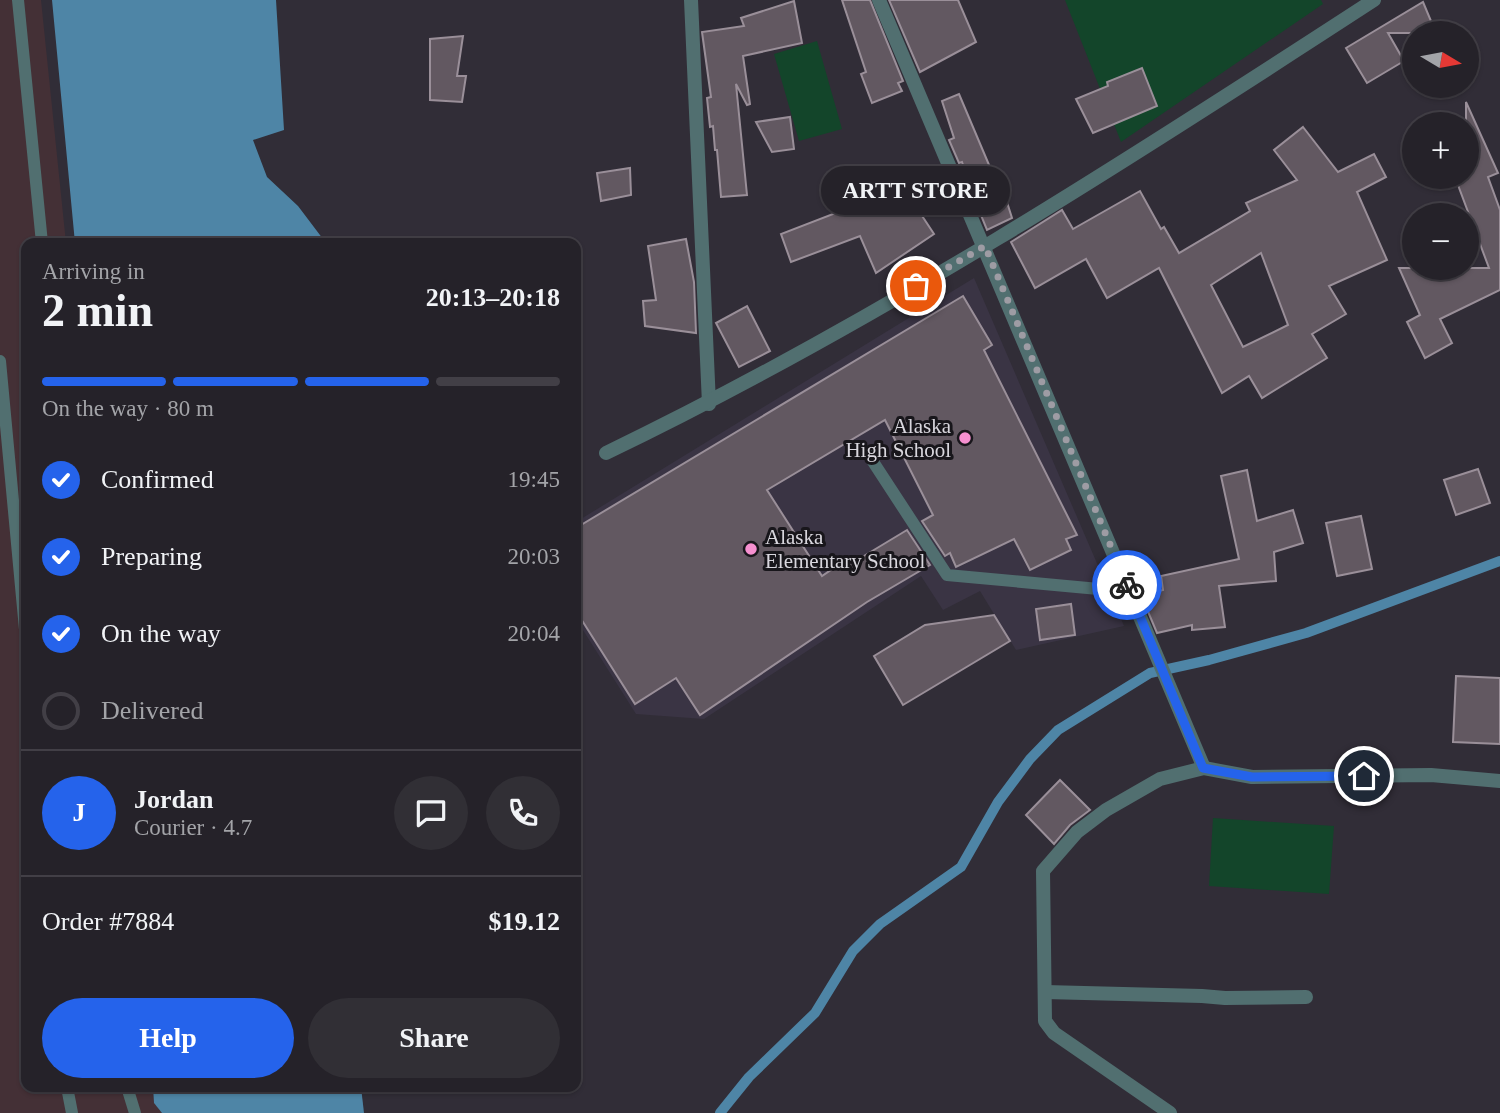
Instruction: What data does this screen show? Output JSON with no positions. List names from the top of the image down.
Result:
{
  "places": ["ARTT STORE", "Alaska High School", "Alaska Elementary School"],
  "north": "right",
  "page": {
    "map_buttons": ["+", "−"],
    "bubble": "ARTT STORE",
    "heading": ["2 min", "Arriving in", "20:13–20:18"],
    "panel": [
      "Jordan",
      "Courier · 4.7",
      "Order #7884",
      "$19.12"
    ],
    "bar": "On the way · 80 m",
    "list": [
      ["Confirmed", "19:45"],
      ["Preparing", "20:03"],
      ["On the way", "20:04"],
      "Delivered"
    ],
    "round": "J",
    "buttons": ["Help", "Share"]
  }
}
